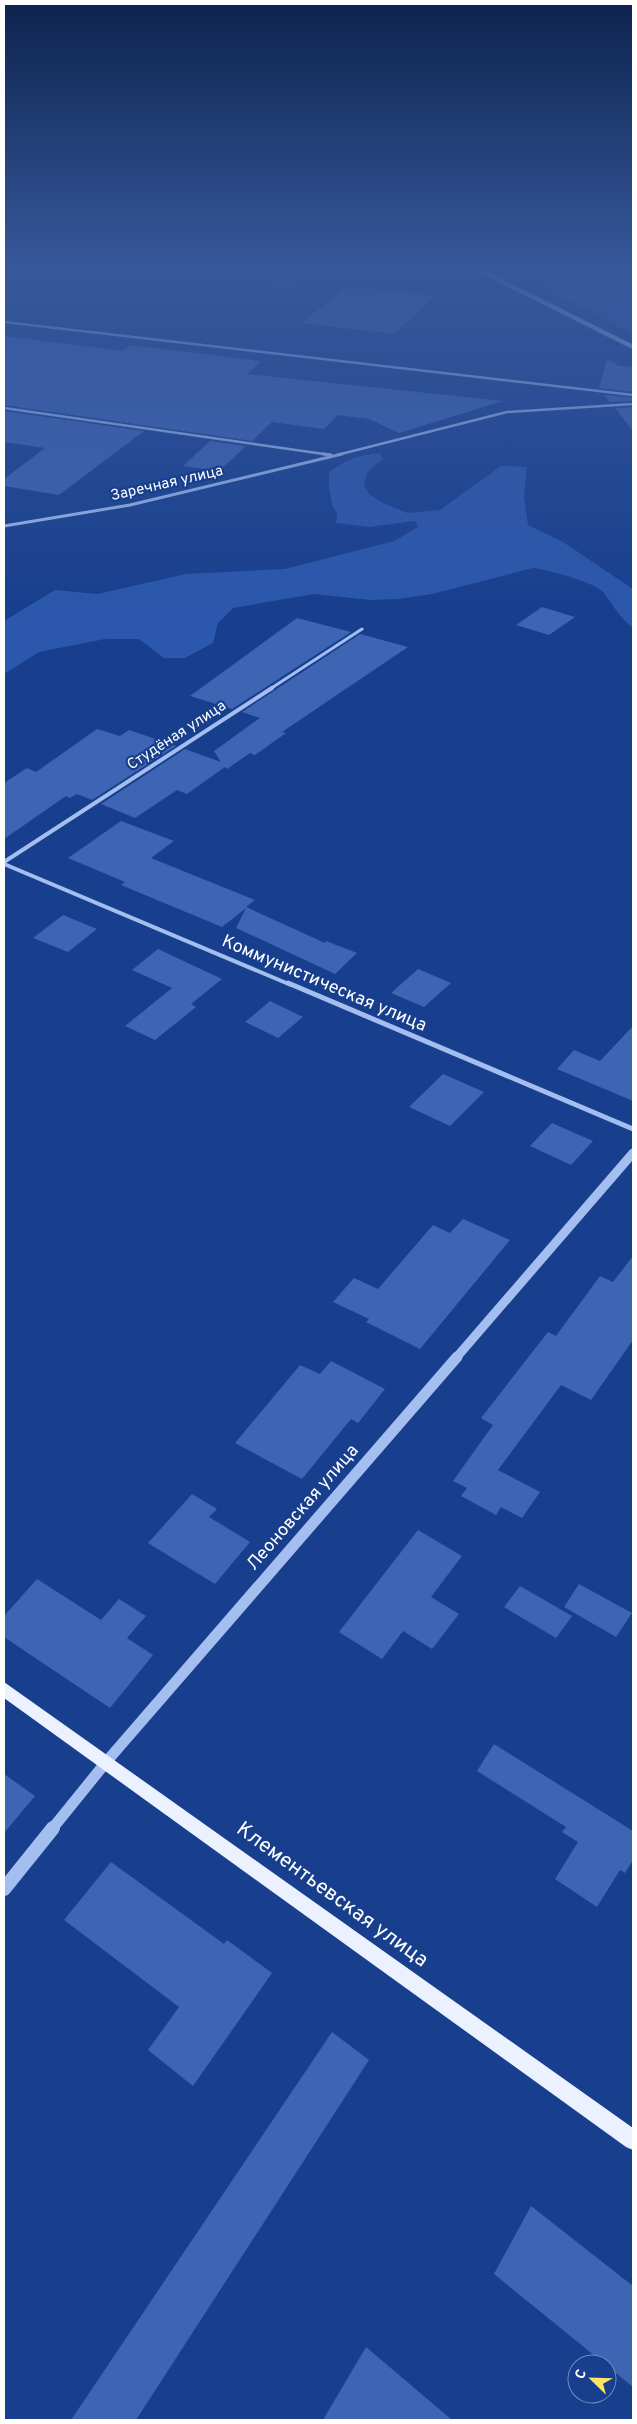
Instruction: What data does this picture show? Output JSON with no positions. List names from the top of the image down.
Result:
{
  "streets": {
    "main road": ["Клементьевская улица"],
    "street": [
      "Заречная улица",
      "Студёная улица",
      "Коммунистическая улица",
      "Леоновская улица"
    ]
  },
  "crossings": [
    ["Студёная улица", "Коммунистическая улица"],
    ["Леоновская улица", "Клементьевская улица"]
  ],
  "north": "top left"
}
